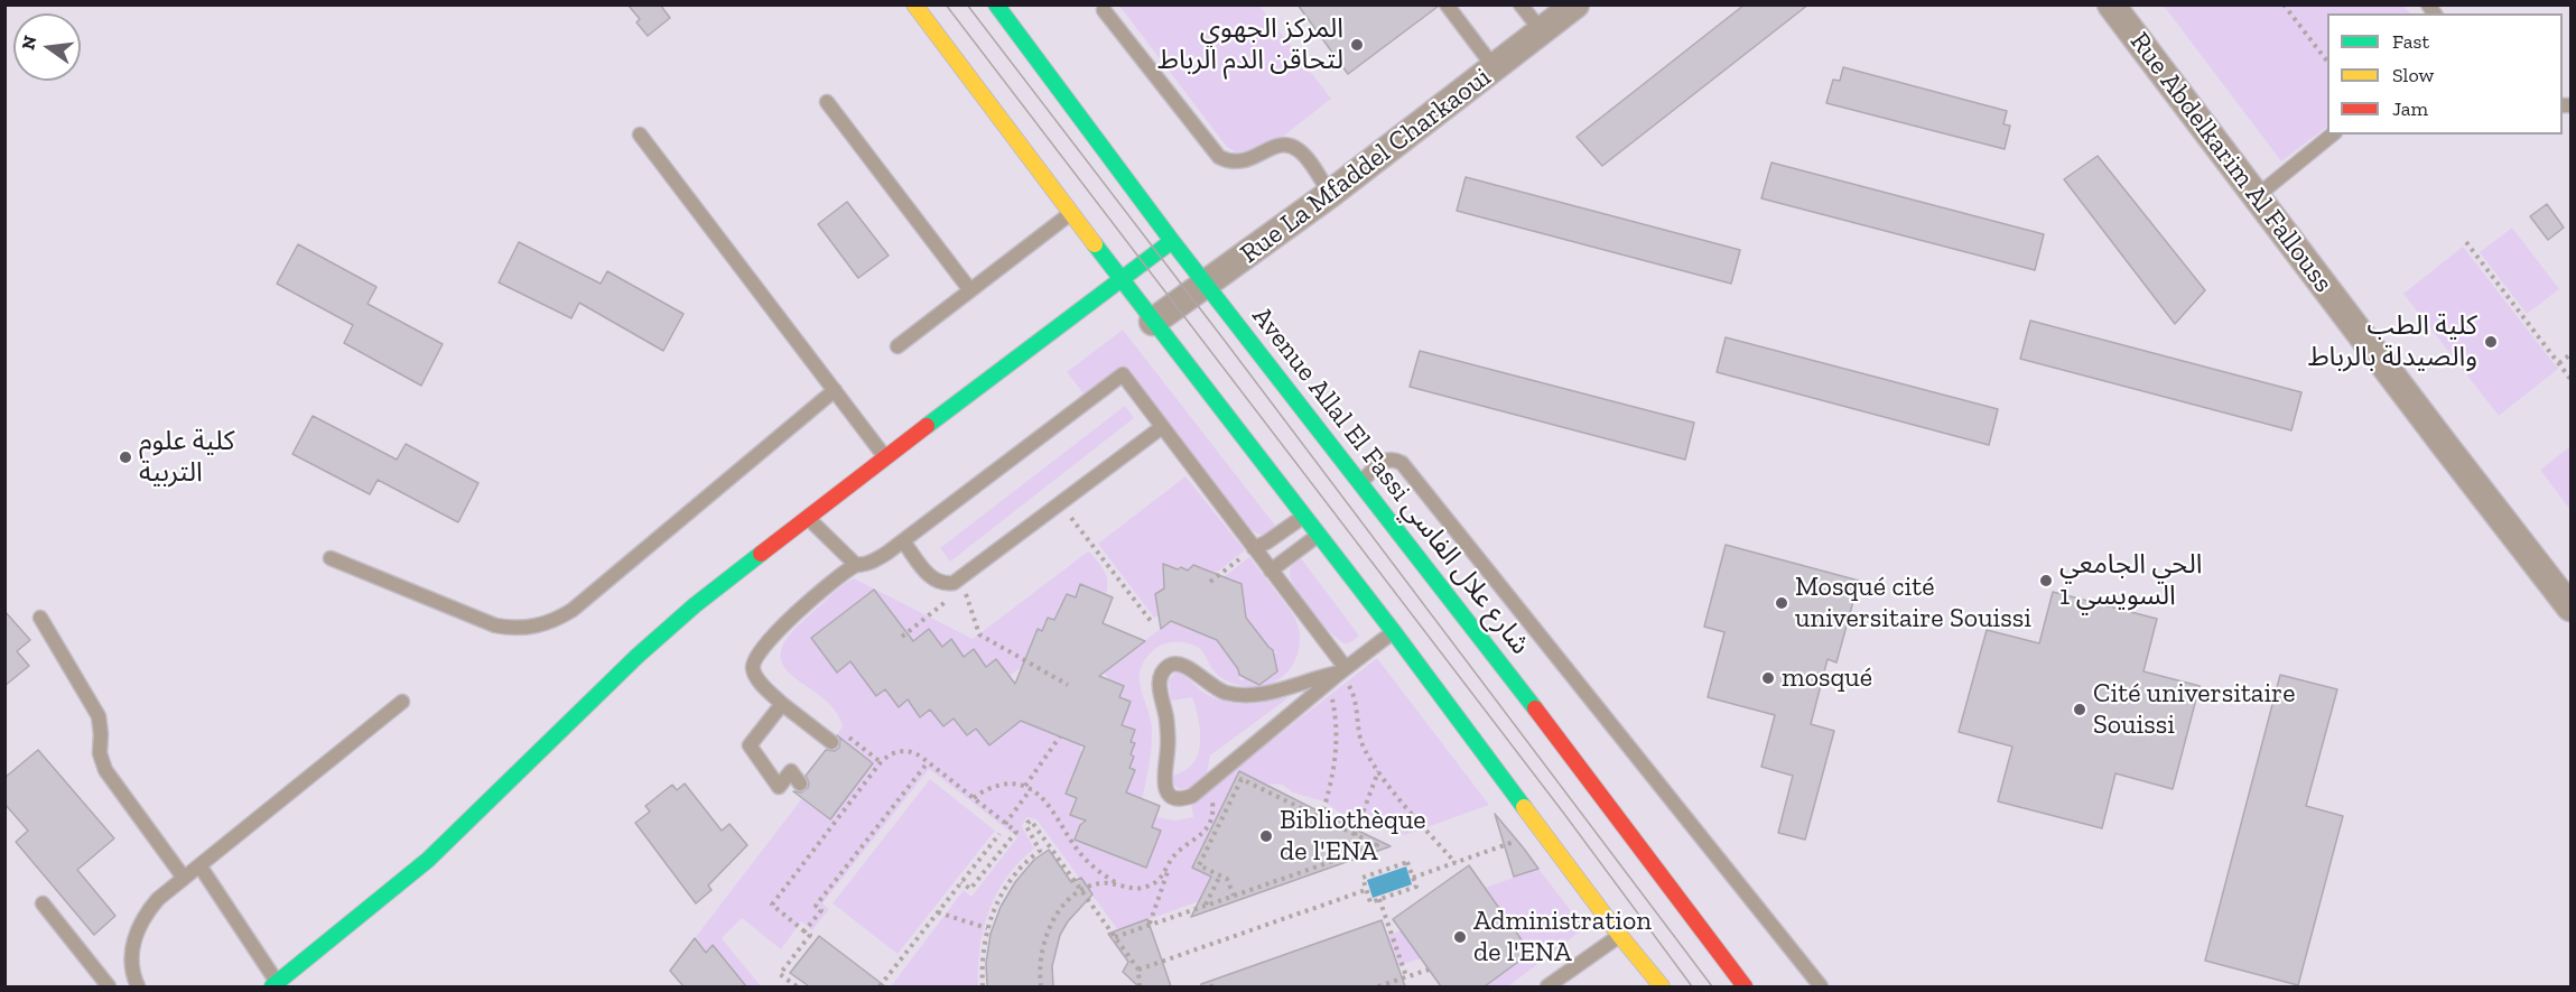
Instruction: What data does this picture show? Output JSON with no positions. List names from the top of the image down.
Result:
{
  "streets": {
    "street": ["Rue Abdelkarim Al Fallouss", "Rue La Mfaddel Charkaoui", "Avenue Allal El Fassi شارع علال الفاسي"]
  },
  "crossings": [
    ["Rue La Mfaddel Charkaoui", "Avenue Allal El Fassi شارع علال الفاسي"]
  ],
  "places": [
    "المركز الجهوي لتحاقن الدم الرباط",
    "كلية الطب والصيدلة بالرباط",
    "كلية علوم التربية",
    "الحي الجامعي السويسي 1",
    "Mosqué cité universitaire Souissi",
    "mosqué",
    "Cité universitaire Souissi",
    "Bibliothèque de l'ENA",
    "Administration de l'ENA"
  ],
  "legend": ["Fast", "Slow", "Jam"],
  "north": "left"
}
